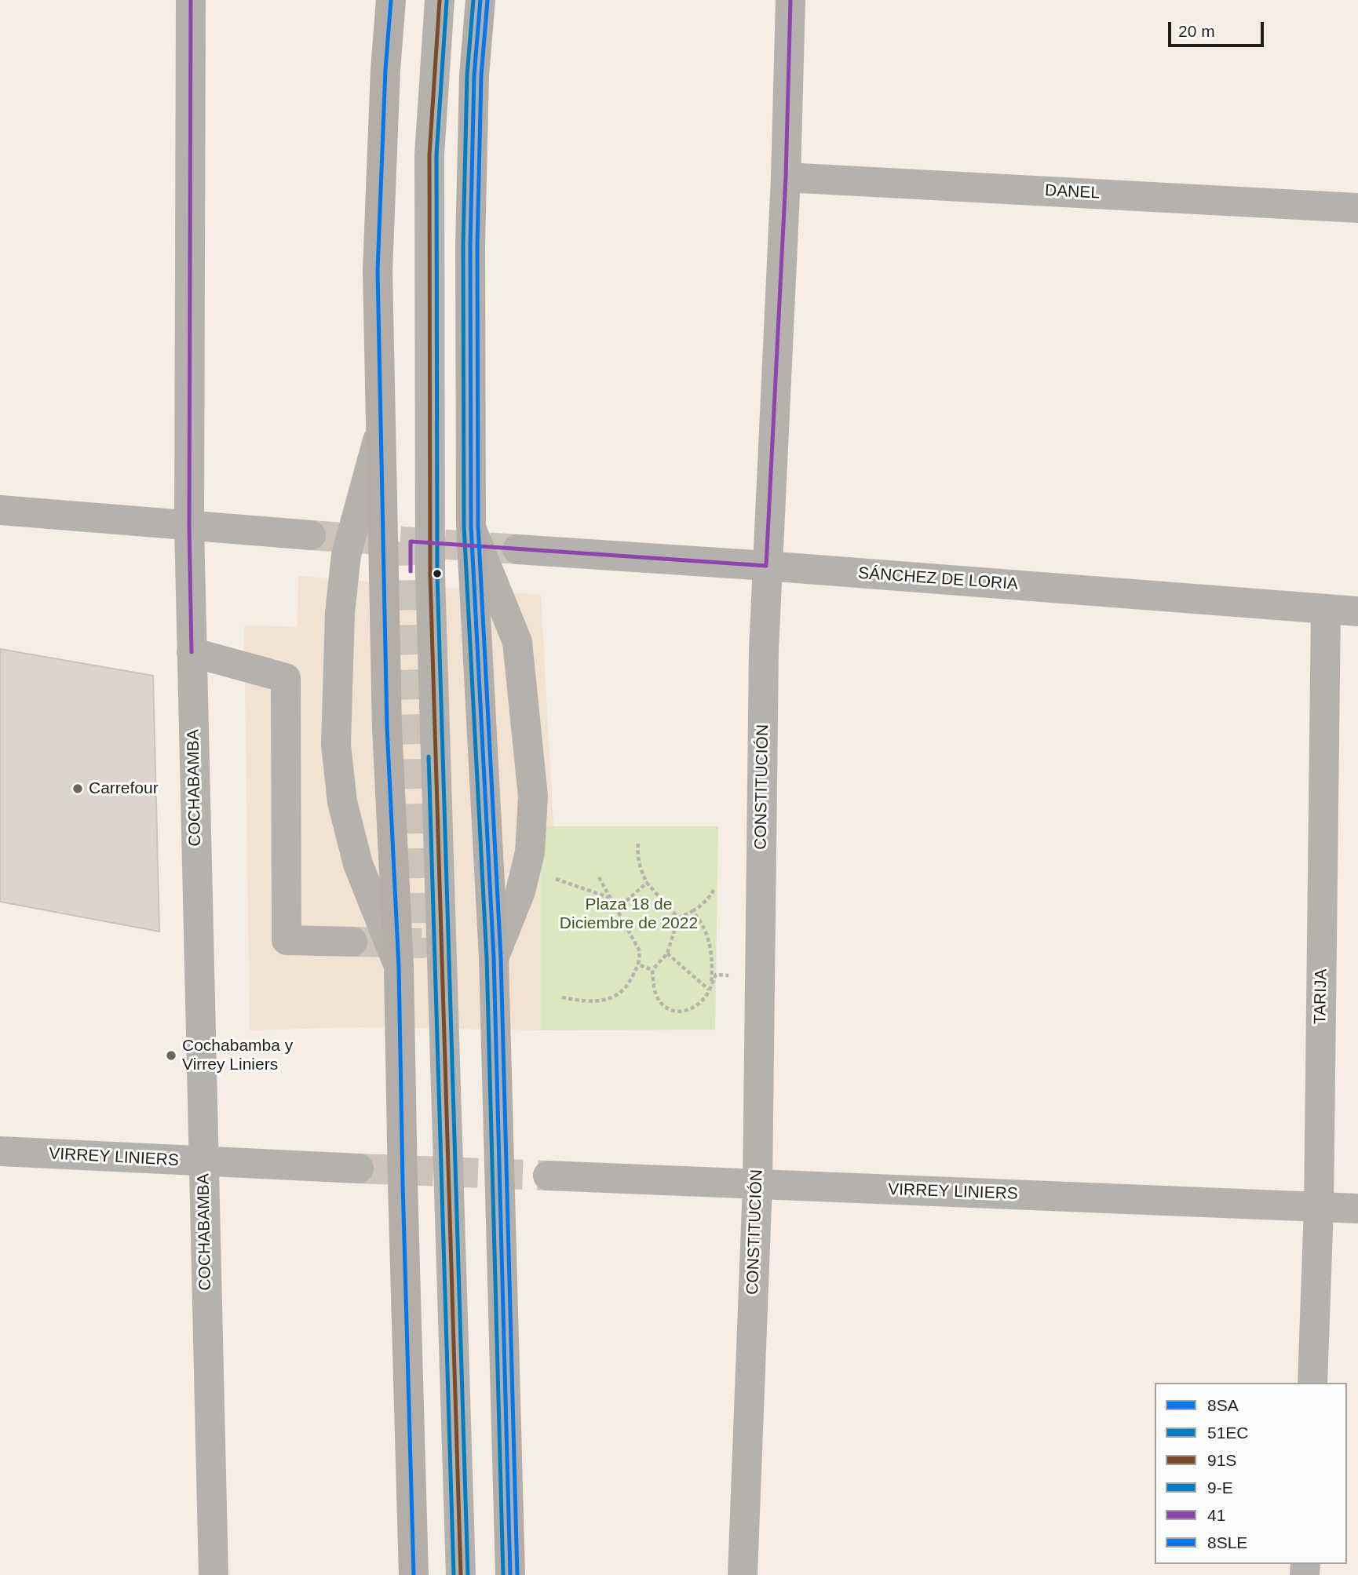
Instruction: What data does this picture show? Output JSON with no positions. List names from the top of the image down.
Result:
{
  "streets": {
    "street": [
      "DANEL",
      "SÁNCHEZ DE LORIA",
      "CONSTITUCIÓN",
      "COCHABAMBA",
      "TARIJA",
      "VIRREY LINIERS"
    ]
  },
  "crossings": [
    ["DANEL", "CONSTITUCIÓN"],
    ["SÁNCHEZ DE LORIA", "CONSTITUCIÓN"],
    ["SÁNCHEZ DE LORIA", "TARIJA"],
    ["CONSTITUCIÓN", "VIRREY LINIERS"],
    ["COCHABAMBA", "VIRREY LINIERS"],
    ["TARIJA", "VIRREY LINIERS"]
  ],
  "parks": ["Plaza 18 de Diciembre de 2022"],
  "places": ["Carrefour", "Cochabamba y Virrey Liniers"],
  "lines": [
    "transit line 8SA",
    "transit line 51EC",
    "transit line 91S",
    "transit line 41",
    "transit line 9-E",
    "transit line 8SLE"
  ],
  "legend": [
    "8SA",
    "51EC",
    "91S",
    "9-E",
    "41",
    "8SLE"
  ],
  "scale_bar": "20 m"
}
